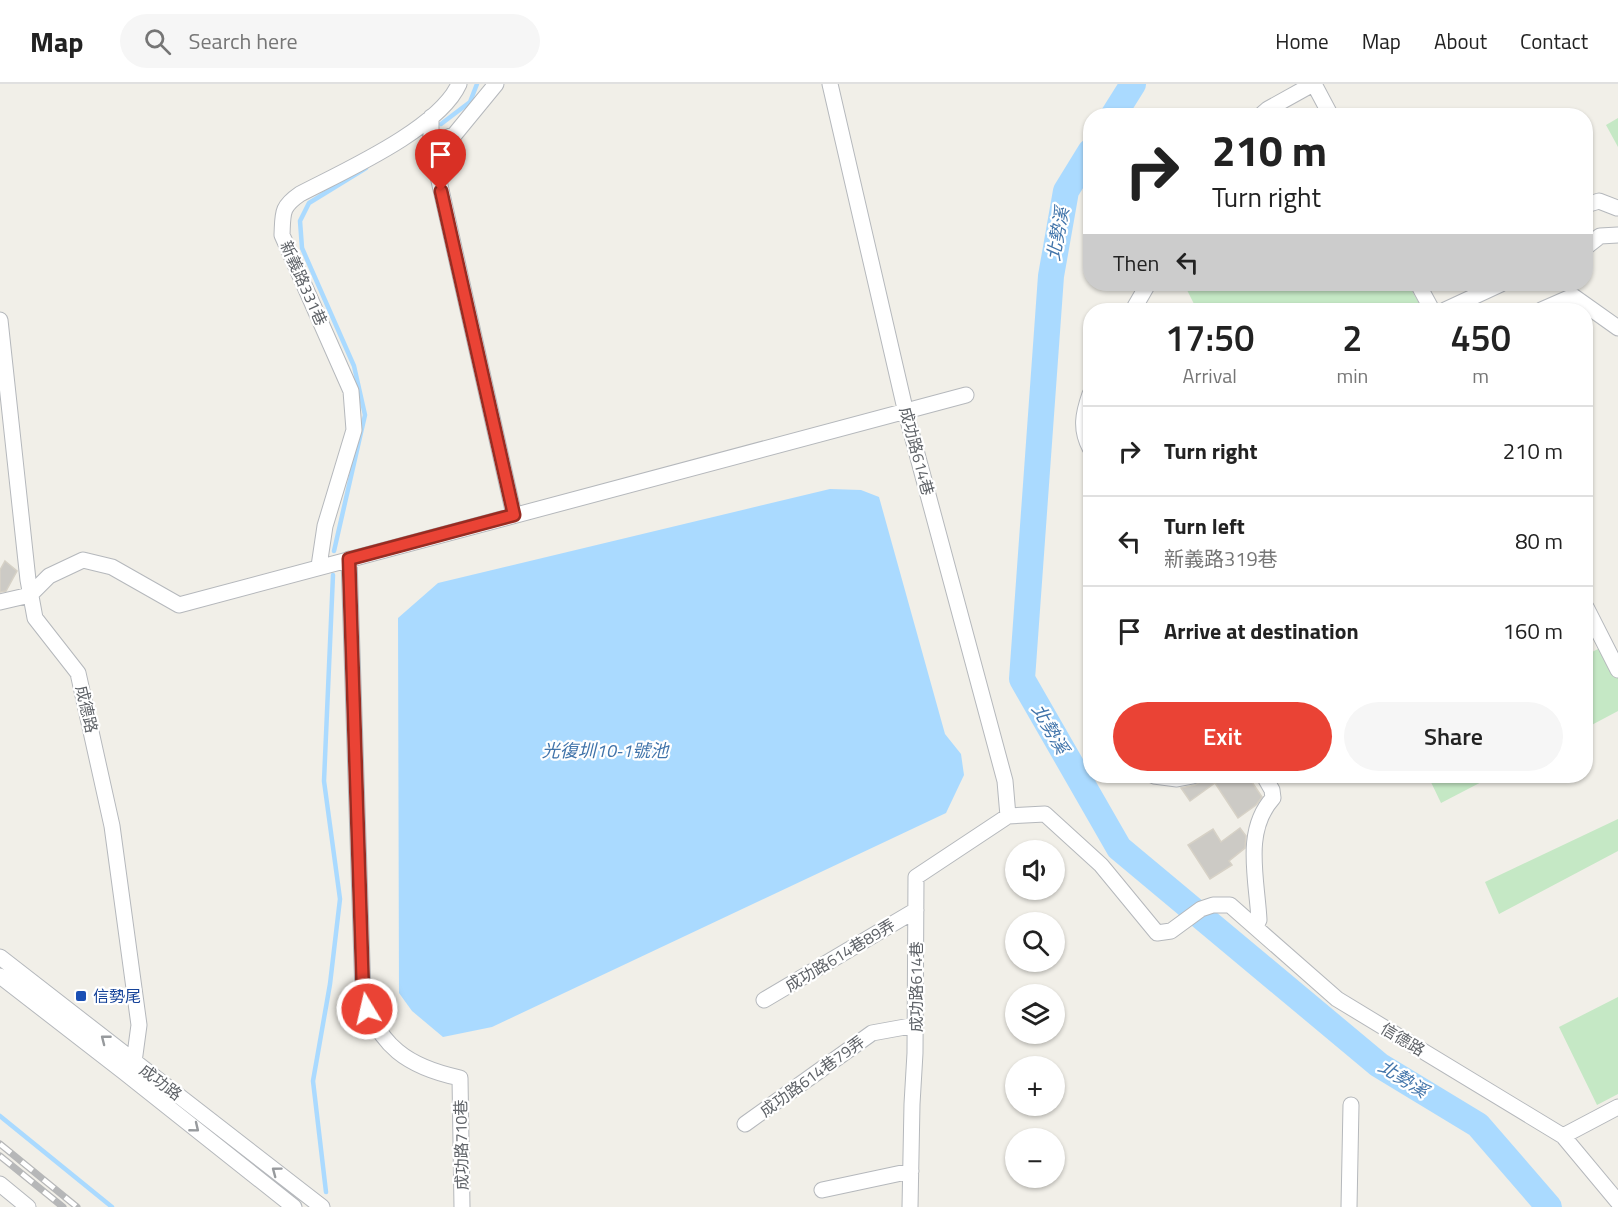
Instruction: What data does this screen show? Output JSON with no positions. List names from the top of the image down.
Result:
{
  "streets": {
    "street": [
      "新義路331巷",
      "成功路614巷",
      "成德路",
      "成功路614巷89弄",
      "信德路",
      "成功路614巷79弄",
      "成功路",
      "成功路710巷"
    ]
  },
  "crossings": [
    ["成功路614巷", "成功路614巷89弄"],
    ["成功路614巷", "信德路"],
    ["成功路614巷", "成功路614巷79弄"],
    ["成德路", "成功路"]
  ],
  "water": ["北勢溪", "光復圳10-1號池"],
  "places": {
    "transit": ["信勢尾"]
  },
  "page": {
    "header": "Map",
    "search": "Search here",
    "nav": [
      "Home",
      "Map",
      "About",
      "Contact"
    ],
    "turn": ["210 m", "Turn right"],
    "then": "Then",
    "eta": [
      "17:50",
      "Arrival",
      "2",
      "min",
      "450",
      "m"
    ],
    "list": [
      {
        "name": "Turn right",
        "value": "210 m"
      },
      {
        "name": "Turn left",
        "note": "新義路319巷",
        "value": "80 m"
      },
      {
        "name": "Arrive at destination",
        "value": "160 m"
      }
    ],
    "buttons": ["Exit", "Share"],
    "map_buttons": ["+", "−"]
  }
}
